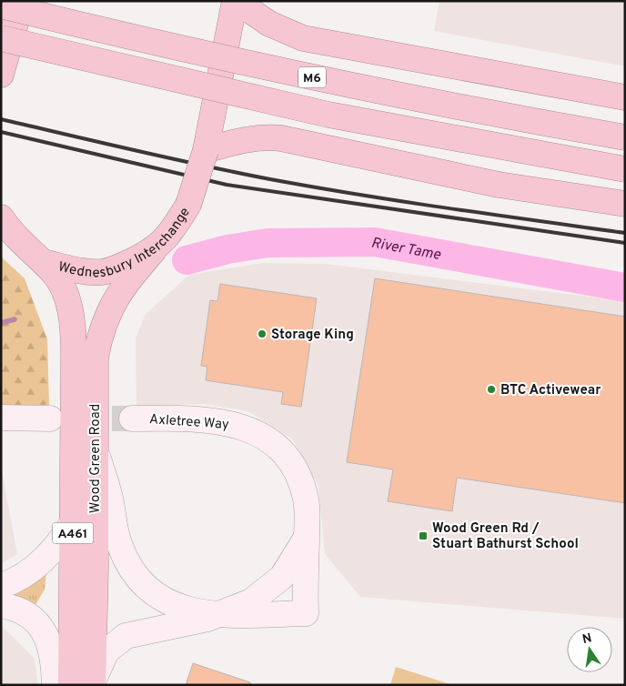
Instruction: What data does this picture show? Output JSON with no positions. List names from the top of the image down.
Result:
{
  "streets": {
    "highway": [
      "M6",
      "Wednesbury Interchange",
      "Wood Green Road",
      "A461"
    ],
    "street": ["Axletree Way"]
  },
  "crossings": [
    ["Wednesbury Interchange", "Wood Green Road"],
    ["Axletree Way", "Wood Green Road"]
  ],
  "water": ["River Tame"],
  "places": {
    "other": ["Storage King", "BTC Activewear"],
    "transit": ["Wood Green Rd / Stuart Bathurst School"]
  },
  "north": "top"
}
